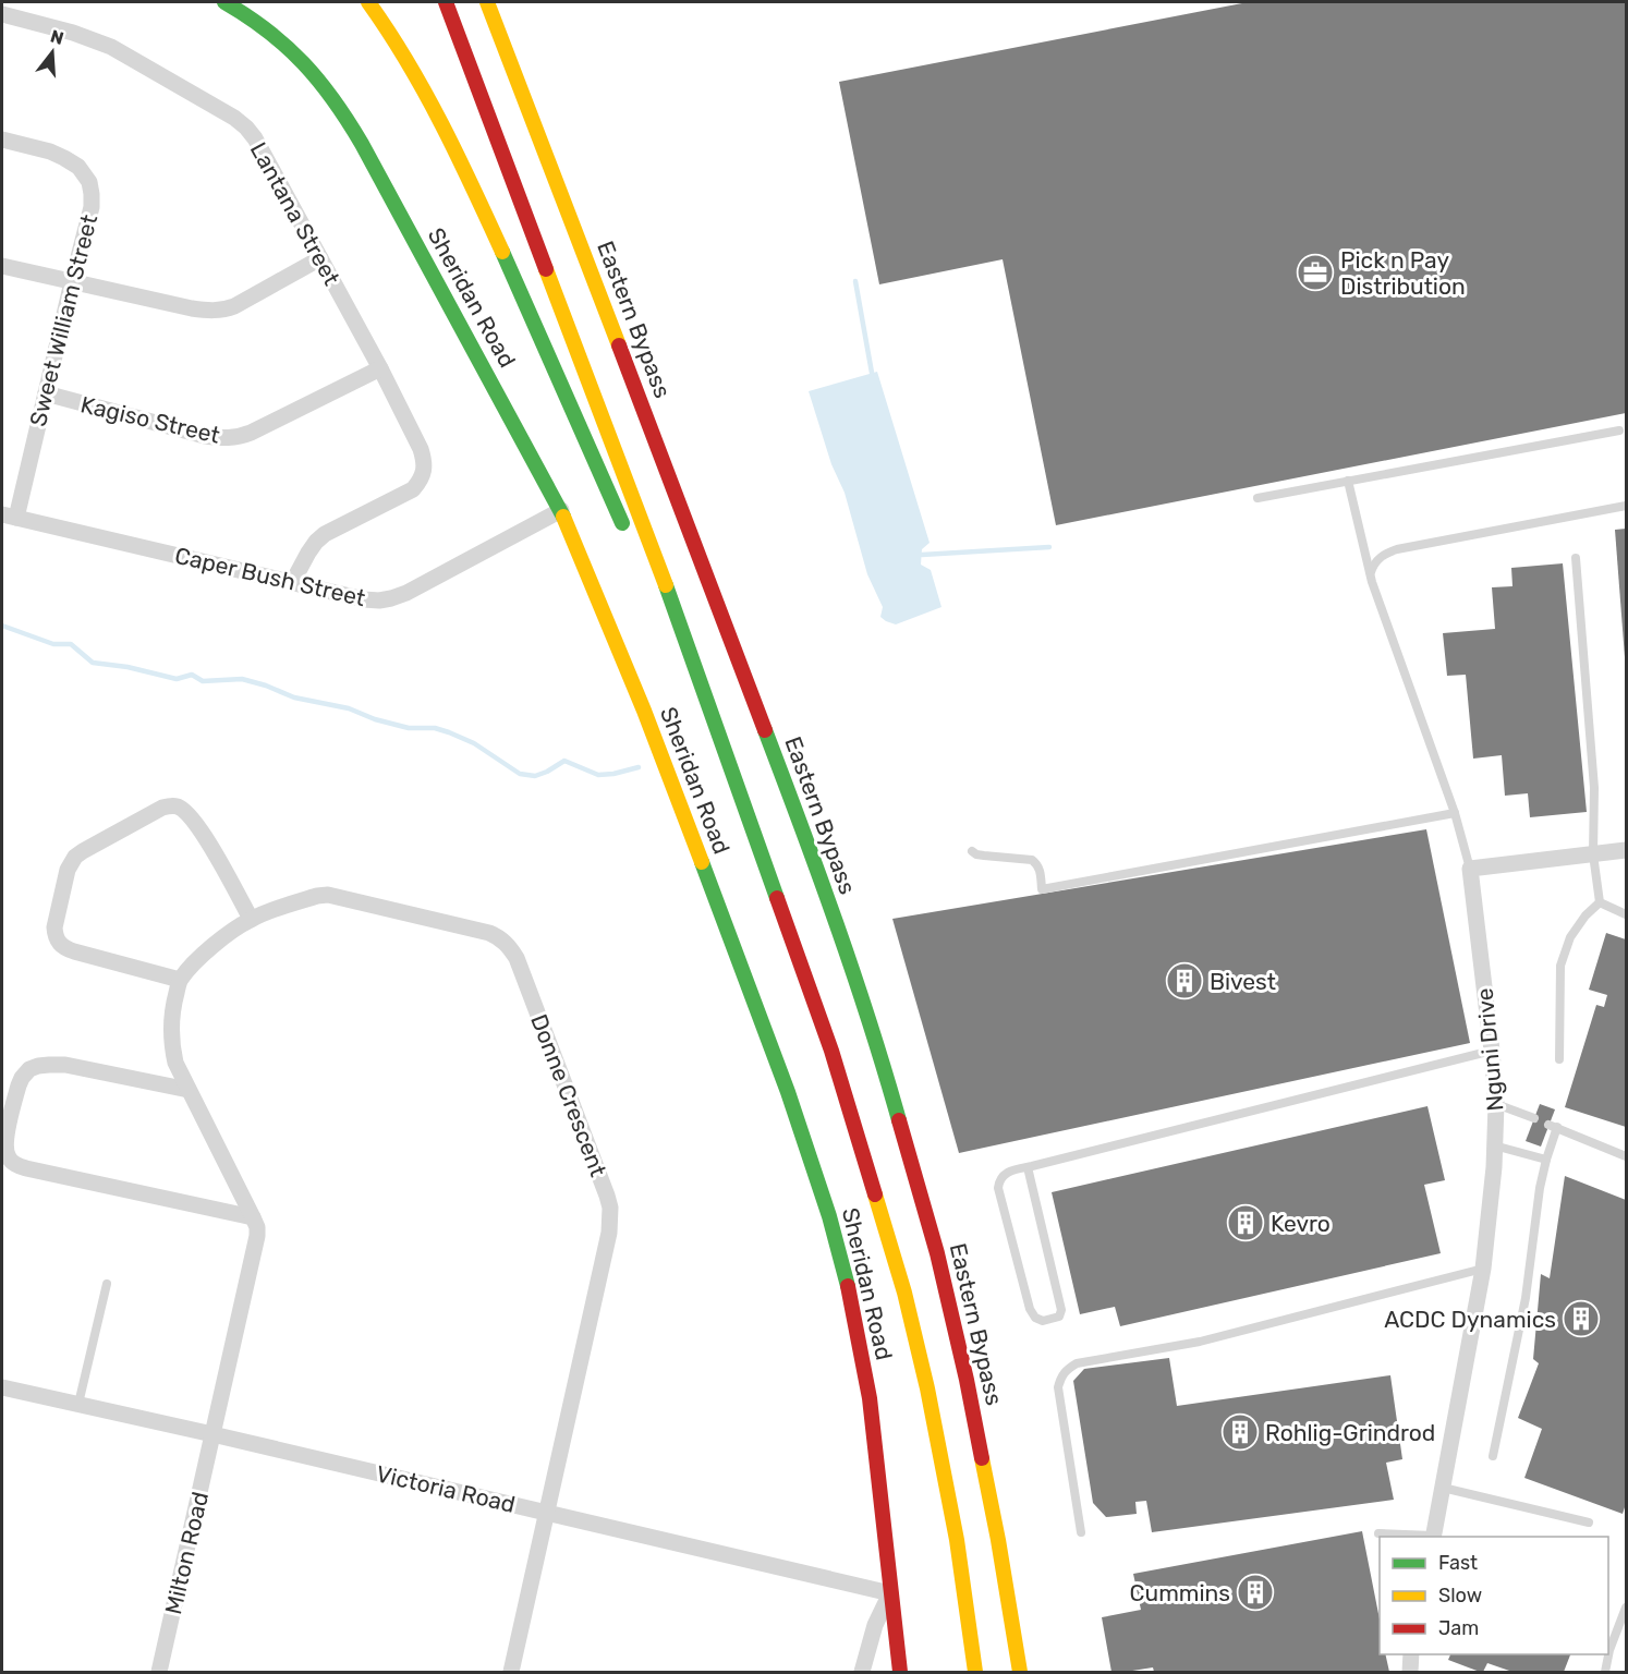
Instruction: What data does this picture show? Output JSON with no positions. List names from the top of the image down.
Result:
{
  "streets": {
    "main road": ["Sheridan Road", "Eastern Bypass"],
    "street": [
      "Lantana Street",
      "Sweet William Street",
      "Kagiso Street",
      "Caper Bush Street",
      "Nguni Drive",
      "Donne Crescent",
      "Victoria Road",
      "Milton Road"
    ]
  },
  "crossings": [
    ["Lantana Street", "Kagiso Street"],
    ["Sheridan Road", "Caper Bush Street"],
    ["Sheridan Road", "Victoria Road"],
    ["Sweet William Street", "Kagiso Street"],
    ["Sweet William Street", "Caper Bush Street"],
    ["Donne Crescent", "Victoria Road"],
    ["Victoria Road", "Milton Road"]
  ],
  "places": {
    "office": ["Pick n Pay Distribution"],
    "building": [
      "Bivest",
      "Kevro",
      "ACDC Dynamics",
      "Rohlig-Grindrod",
      "Cummins"
    ]
  },
  "legend": ["Fast", "Slow", "Jam"],
  "north": "top"
}
